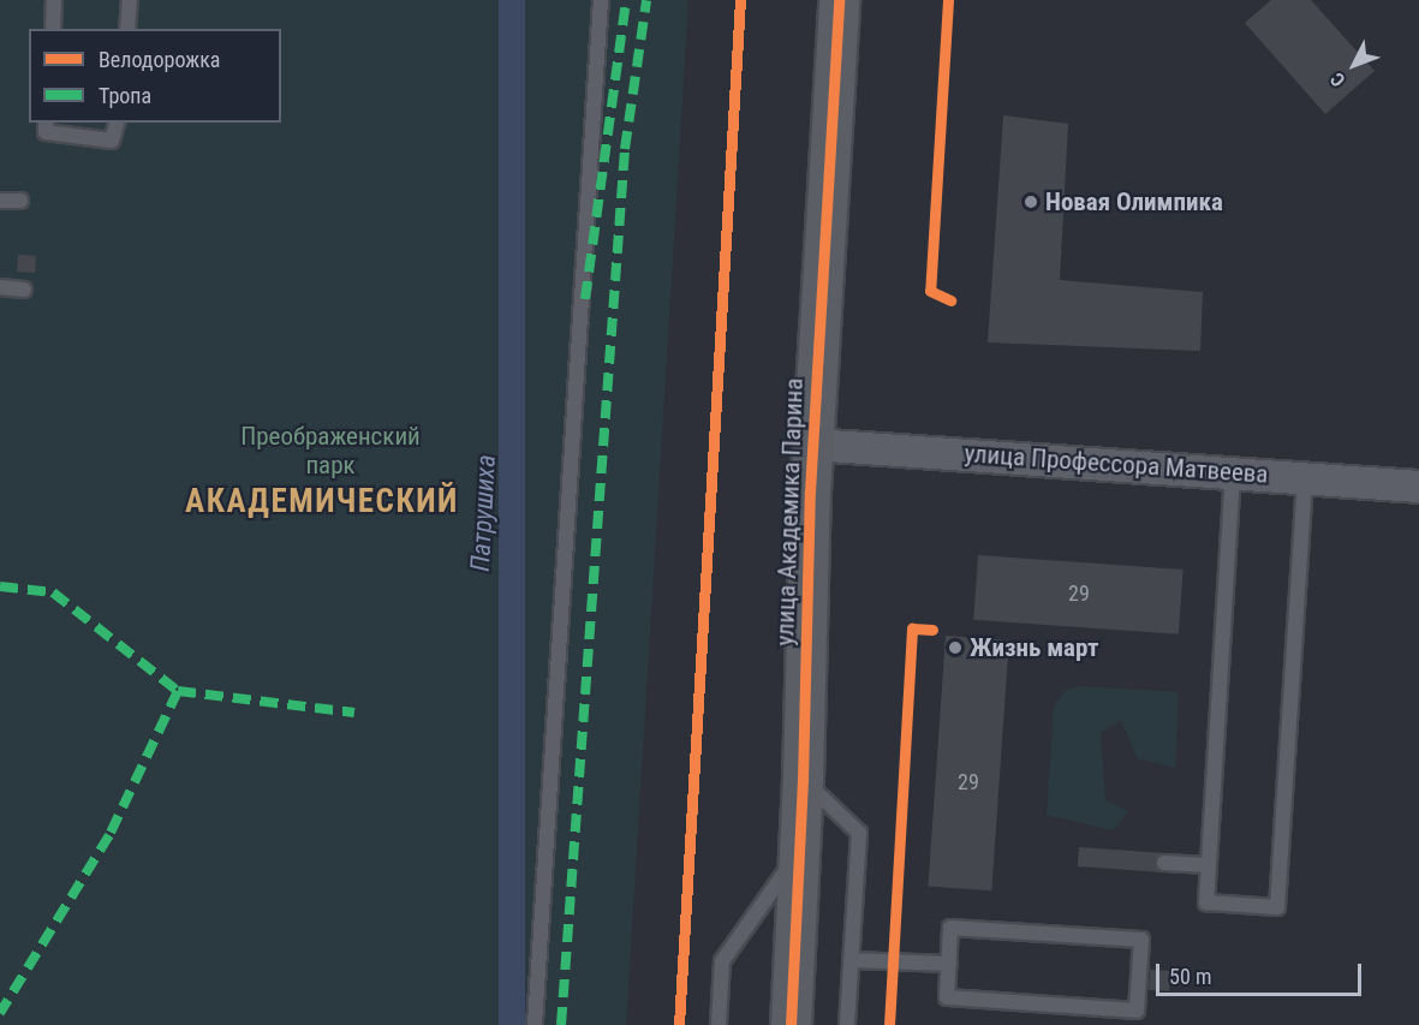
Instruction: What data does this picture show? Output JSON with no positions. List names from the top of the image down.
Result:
{
  "streets": {
    "street": ["улица Профессора Матвеева", "улица Академика Парина"]
  },
  "crossings": [
    ["улица Профессора Матвеева", "улица Академика Парина"]
  ],
  "districts": ["АКАДЕМИЧЕСКИЙ"],
  "water": ["Патрушиха"],
  "parks": ["Преображенский парк"],
  "places": ["Новая Олимпика", "Жизнь март"],
  "house_numbers": ["29", "29"],
  "legend": ["Велодорожка", "Тропа"],
  "scale_bar": "50 m",
  "north": "bottom left"
}
